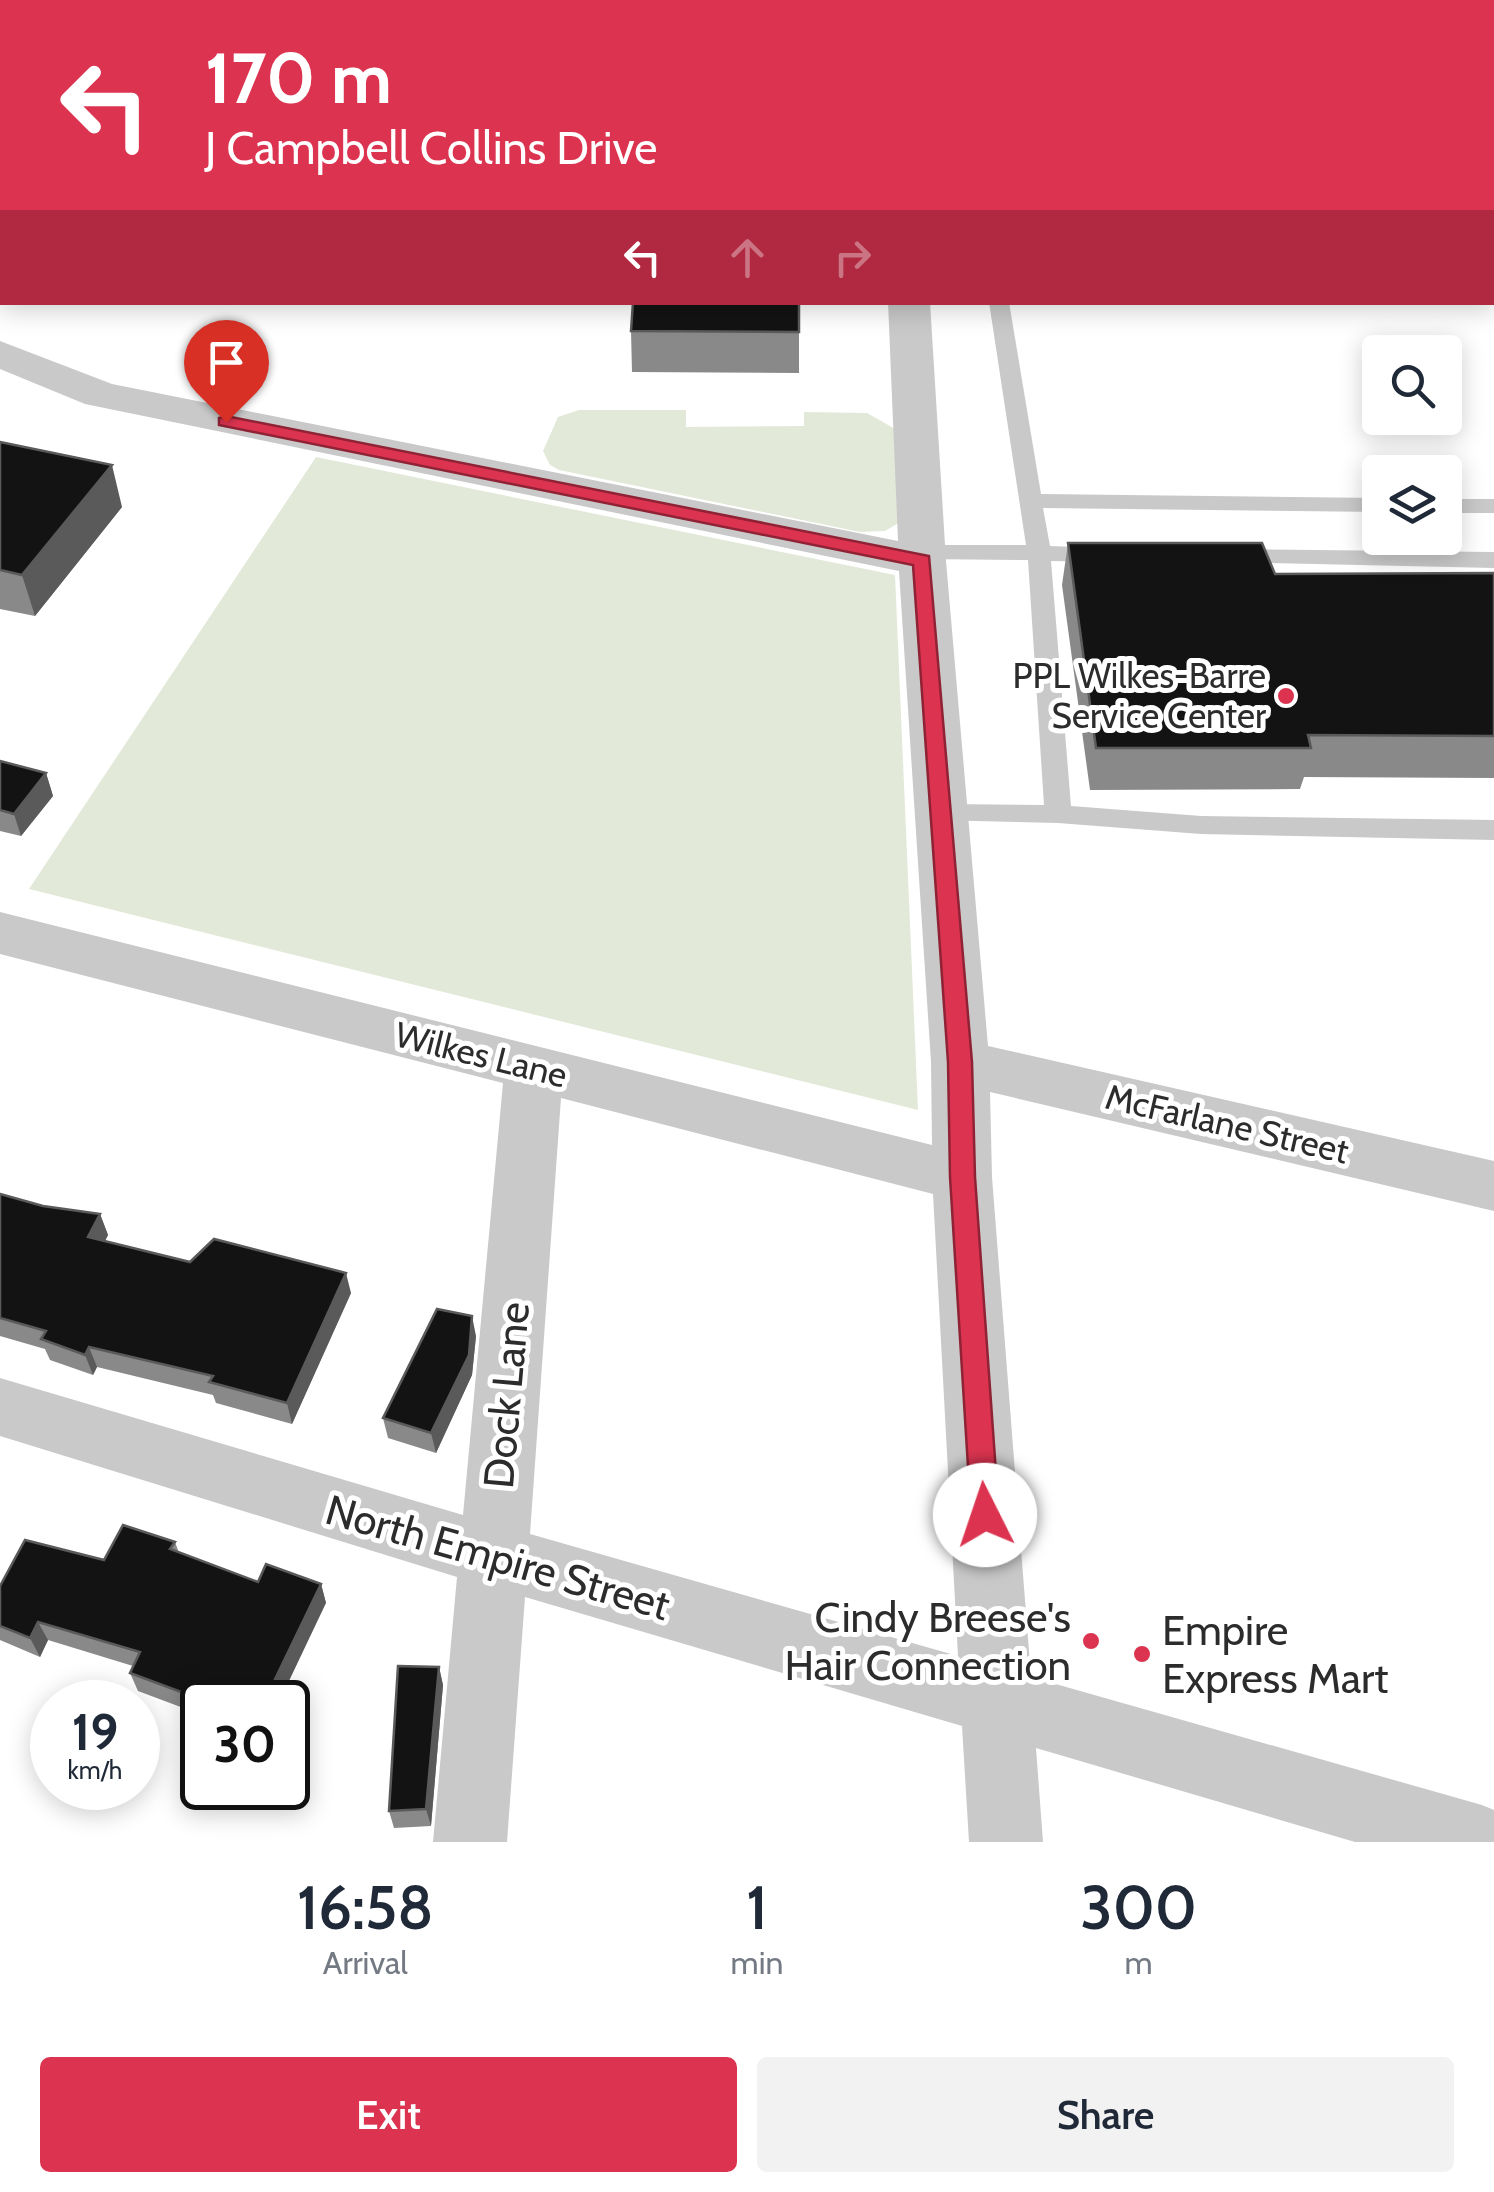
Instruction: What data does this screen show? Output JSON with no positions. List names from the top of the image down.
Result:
{
  "streets": {
    "street": [
      "Wilkes Lane",
      "McFarlane Street",
      "Dock Lane",
      "North Empire Street"
    ]
  },
  "crossings": [
    ["Wilkes Lane", "Dock Lane"],
    ["Dock Lane", "North Empire Street"]
  ],
  "places": ["PPL Wilkes-Barre Service Center", "Cindy Breese's Hair Connection", "Empire Express Mart"],
  "page": {
    "turn": ["170 m", "J Campbell Collins Drive"],
    "speed": "19 km/h",
    "limit": "30",
    "eta": [
      "16:58",
      "Arrival",
      "1",
      "min",
      "300",
      "m"
    ],
    "buttons": ["Exit", "Share"]
  }
}
